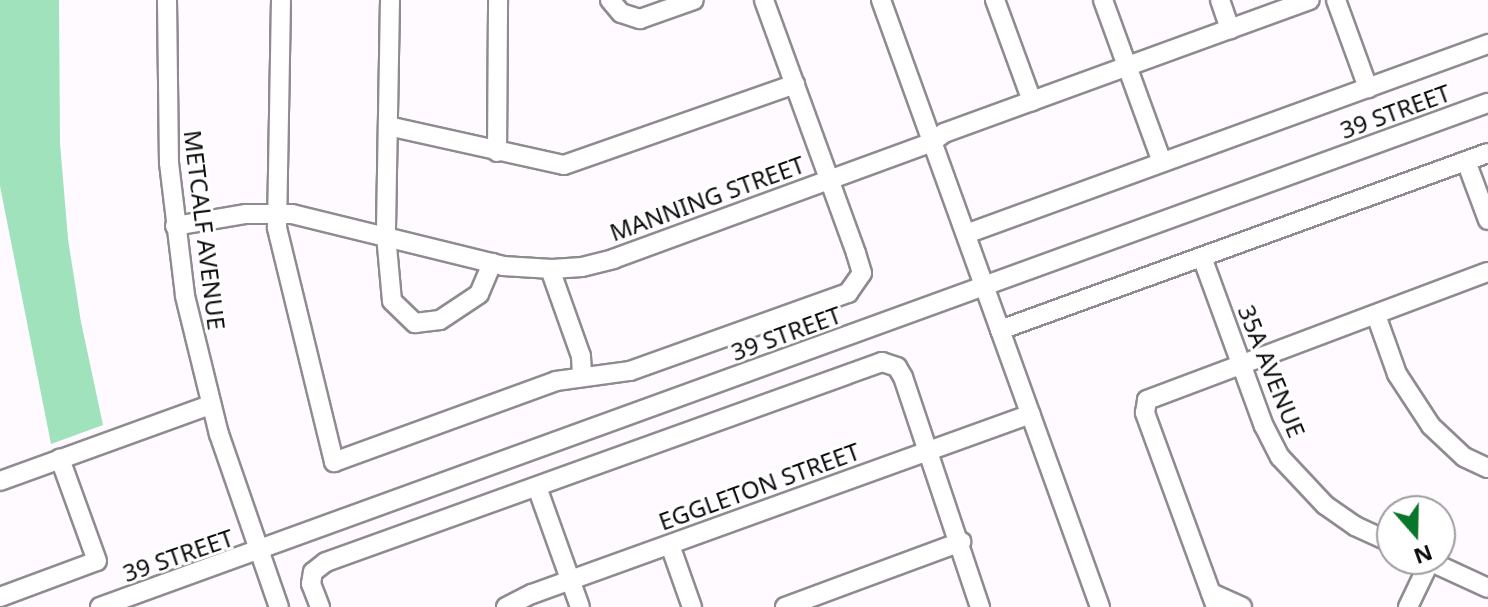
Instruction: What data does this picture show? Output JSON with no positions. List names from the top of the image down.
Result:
{
  "streets": {
    "street": [
      "39 STREET",
      "MANNING STREET",
      "METCALF AVENUE",
      "35A AVENUE",
      "EGGLETON STREET"
    ]
  },
  "crossings": [
    ["39 STREET", "METCALF AVENUE"],
    ["MANNING STREET", "METCALF AVENUE"]
  ],
  "north": "bottom"
}
